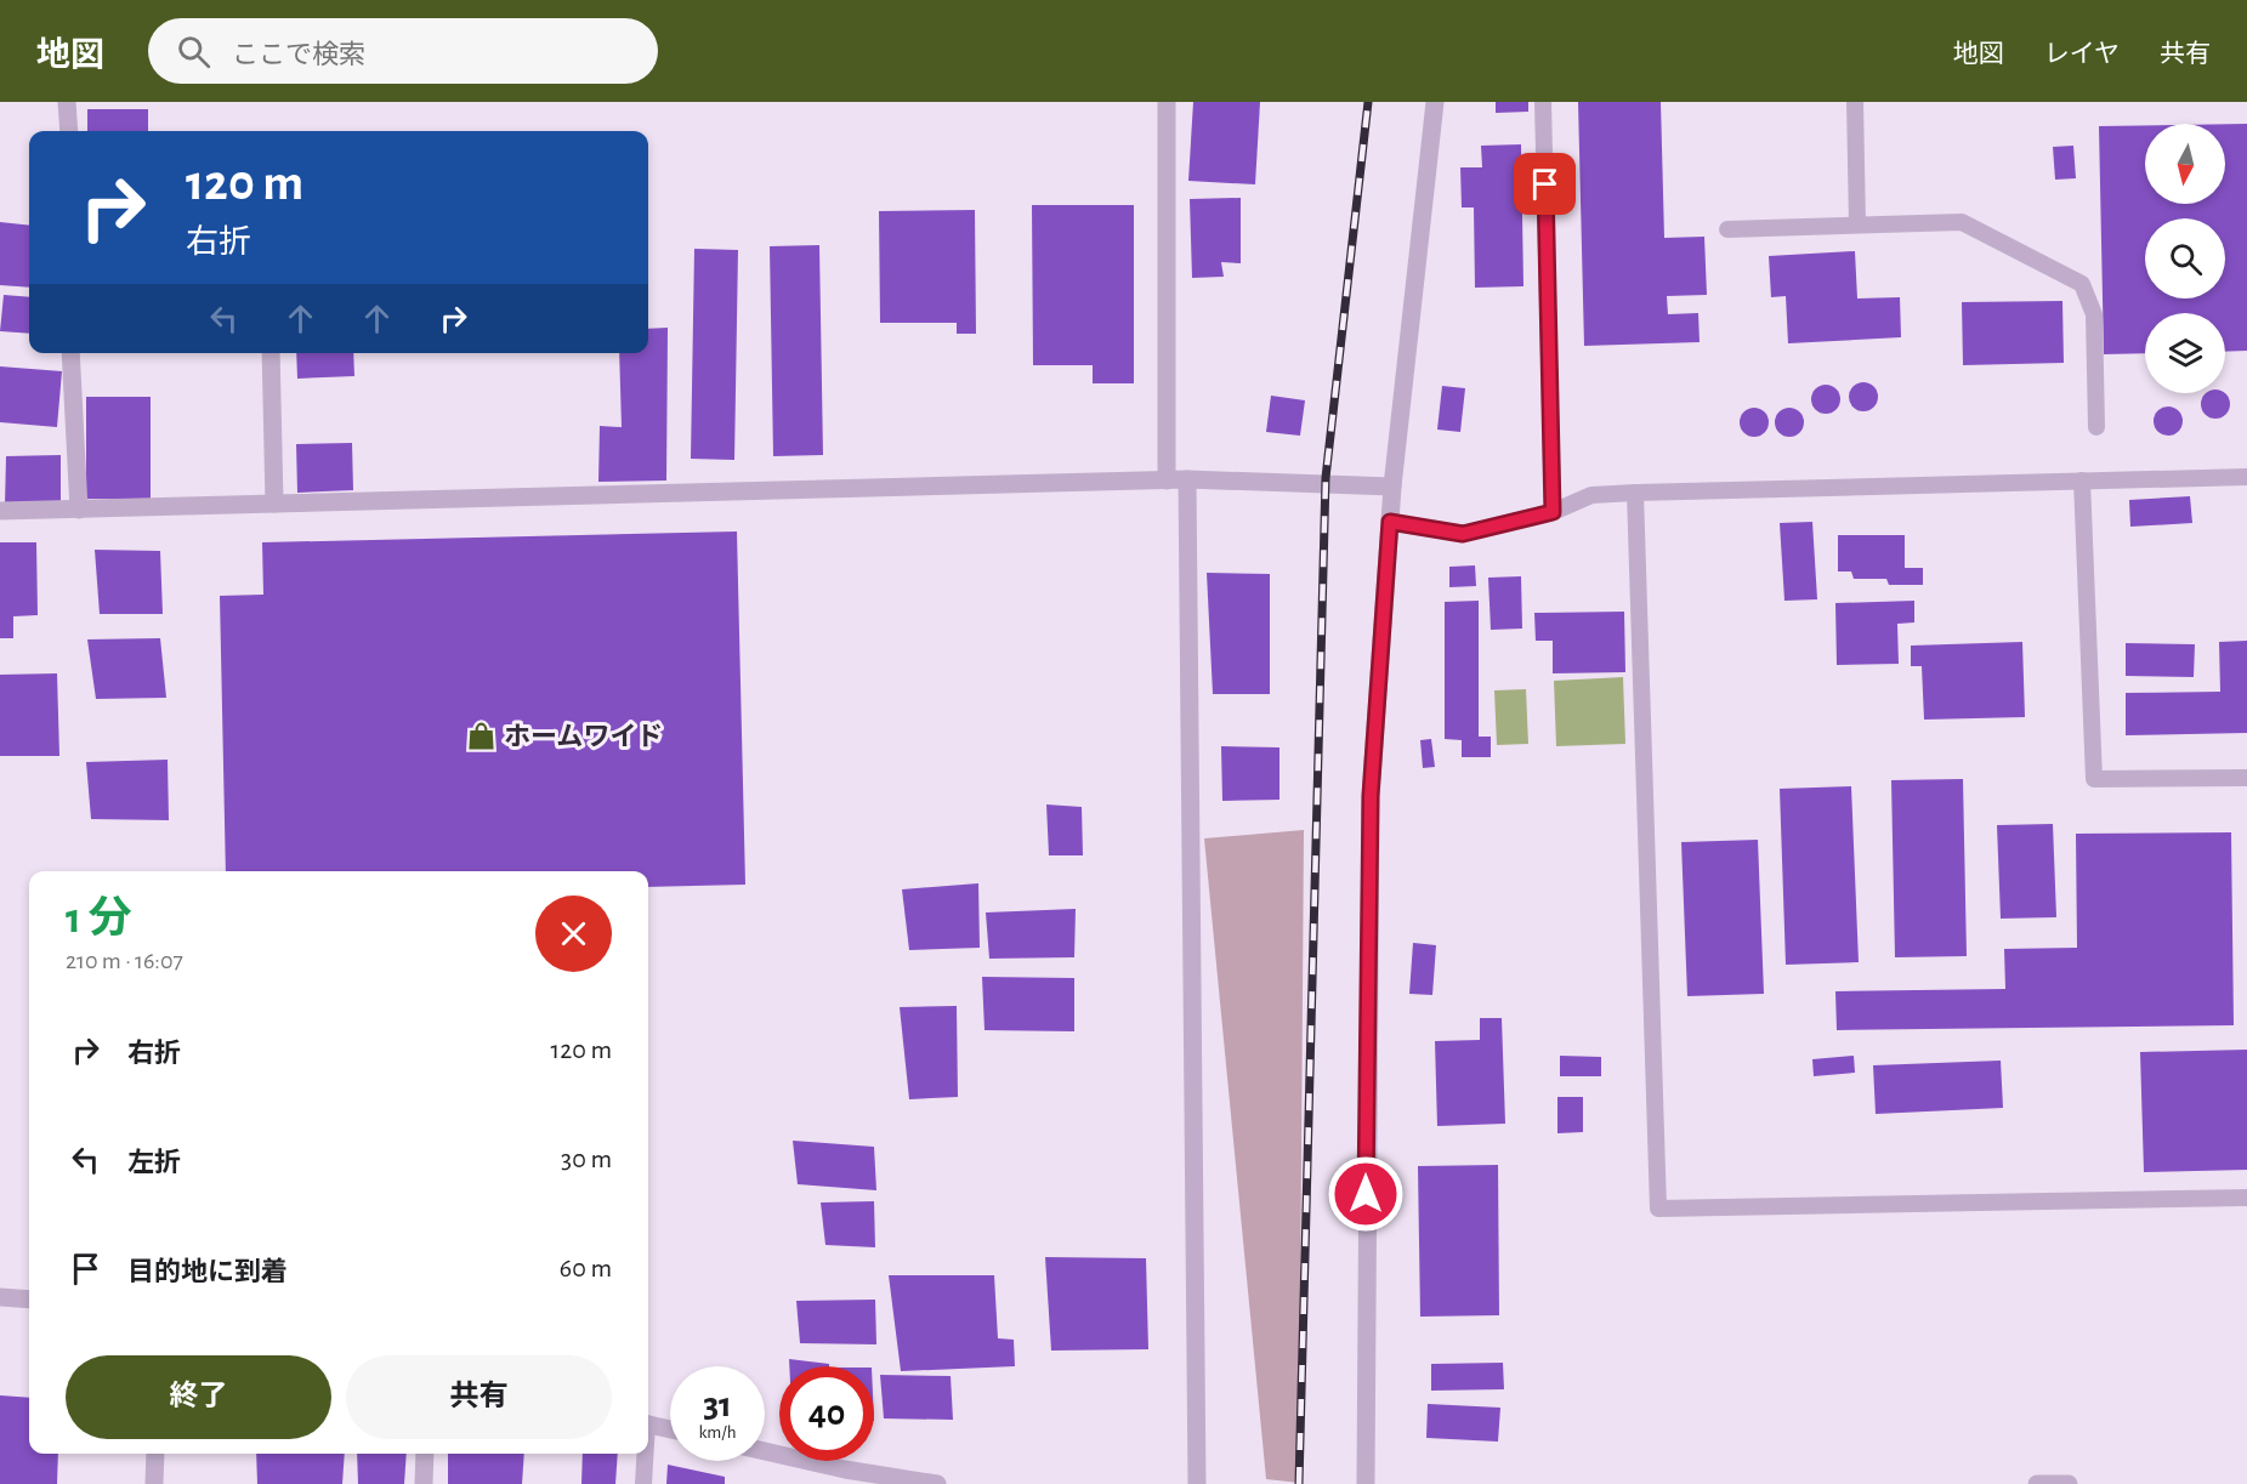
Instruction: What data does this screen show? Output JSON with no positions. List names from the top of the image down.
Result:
{
  "places": {
    "shop": ["ホームワイド"]
  },
  "north": "bottom",
  "page": {
    "header": "地図",
    "search": "ここで検索",
    "nav": ["地図", "レイヤ", "共有"],
    "turn": ["120 m", "右折"],
    "heading": ["1 分", "210 m · 16:07"],
    "list": [
      {
        "name": "右折",
        "value": "120 m"
      },
      {
        "name": "左折",
        "value": "30 m"
      },
      {
        "name": "目的地に到着",
        "value": "60 m"
      }
    ],
    "buttons": ["終了", "共有"],
    "speed": "31 km/h",
    "limit": "40"
  }
}
